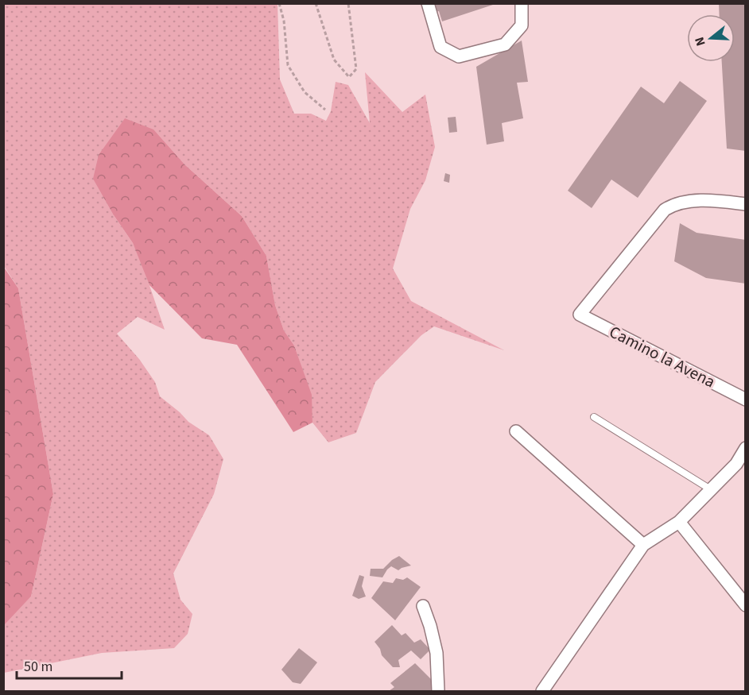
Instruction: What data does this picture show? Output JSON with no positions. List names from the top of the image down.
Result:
{
  "streets": {
    "street": ["Camino la Avena"]
  },
  "scale_bar": "50 m",
  "north": "left"
}
